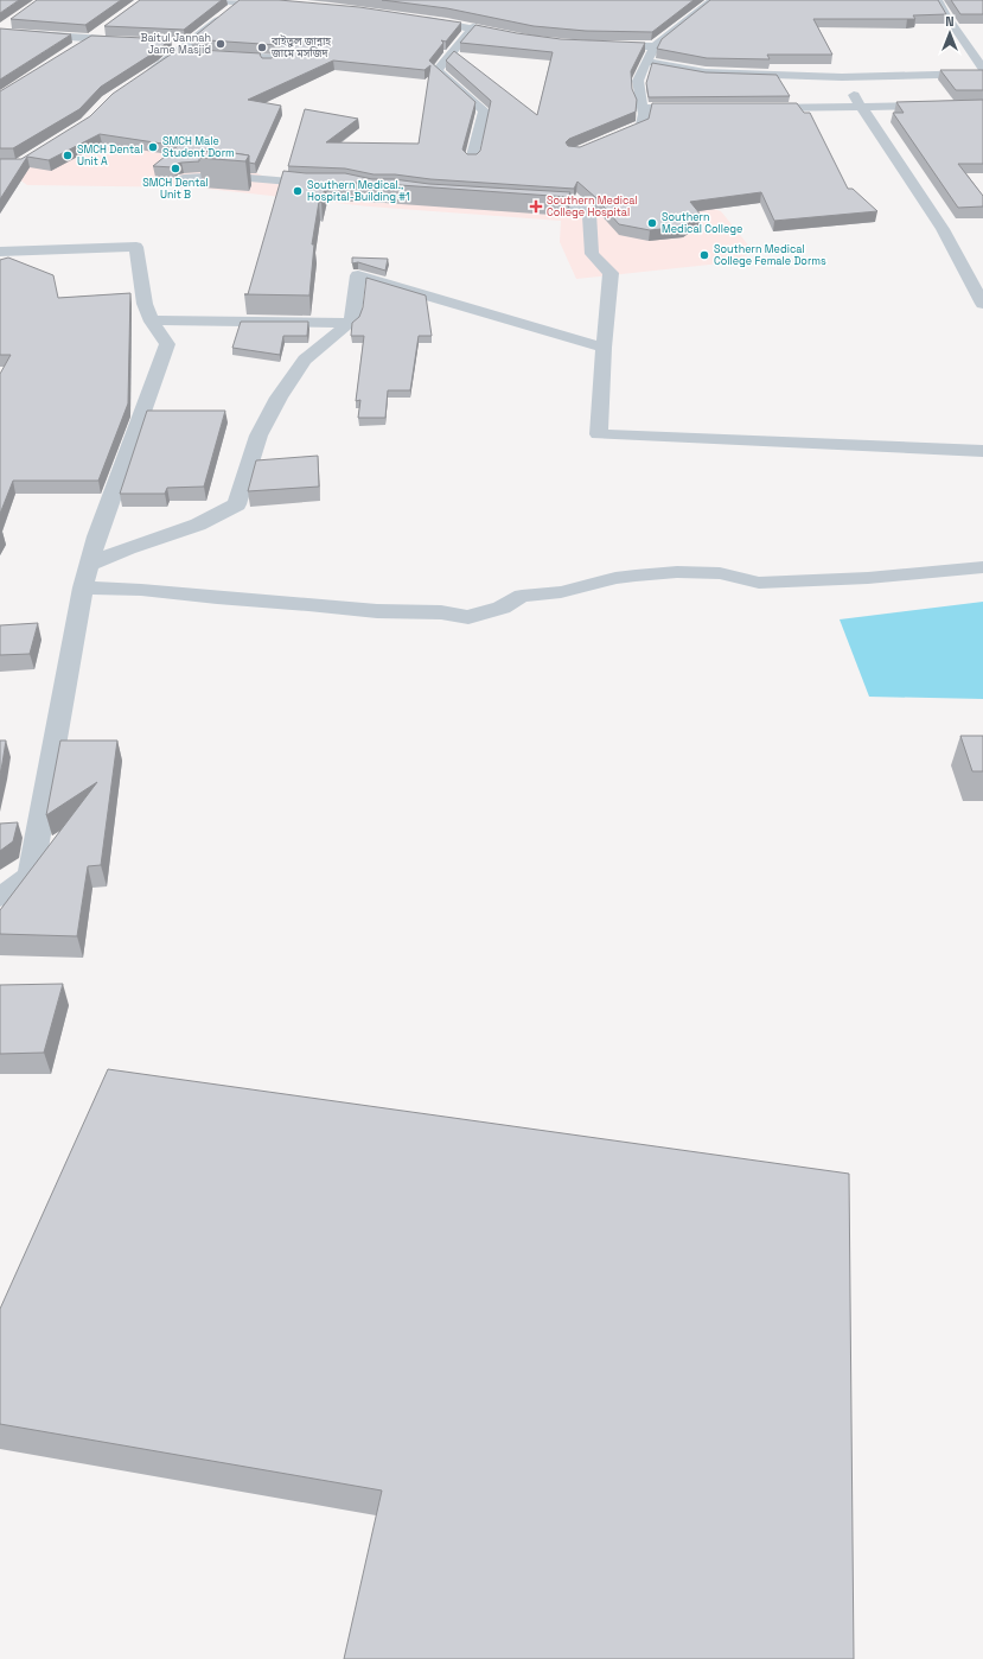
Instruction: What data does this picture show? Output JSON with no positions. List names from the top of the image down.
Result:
{
  "places": {
    "other": [
      "Baitul Jannah Jame Masjid",
      "বাইতুল জান্নাহ জামে মসজিদ",
      "SMCH Male Student Dorm",
      "SMCH Dental Unit A",
      "SMCH Dental Unit B",
      "Southern Medical., Hospital-Building #1",
      "Southern Medical College",
      "Southern Medical College Female Dorms"
    ],
    "health": ["Southern Medical College Hospital"]
  },
  "north": "top"
}
